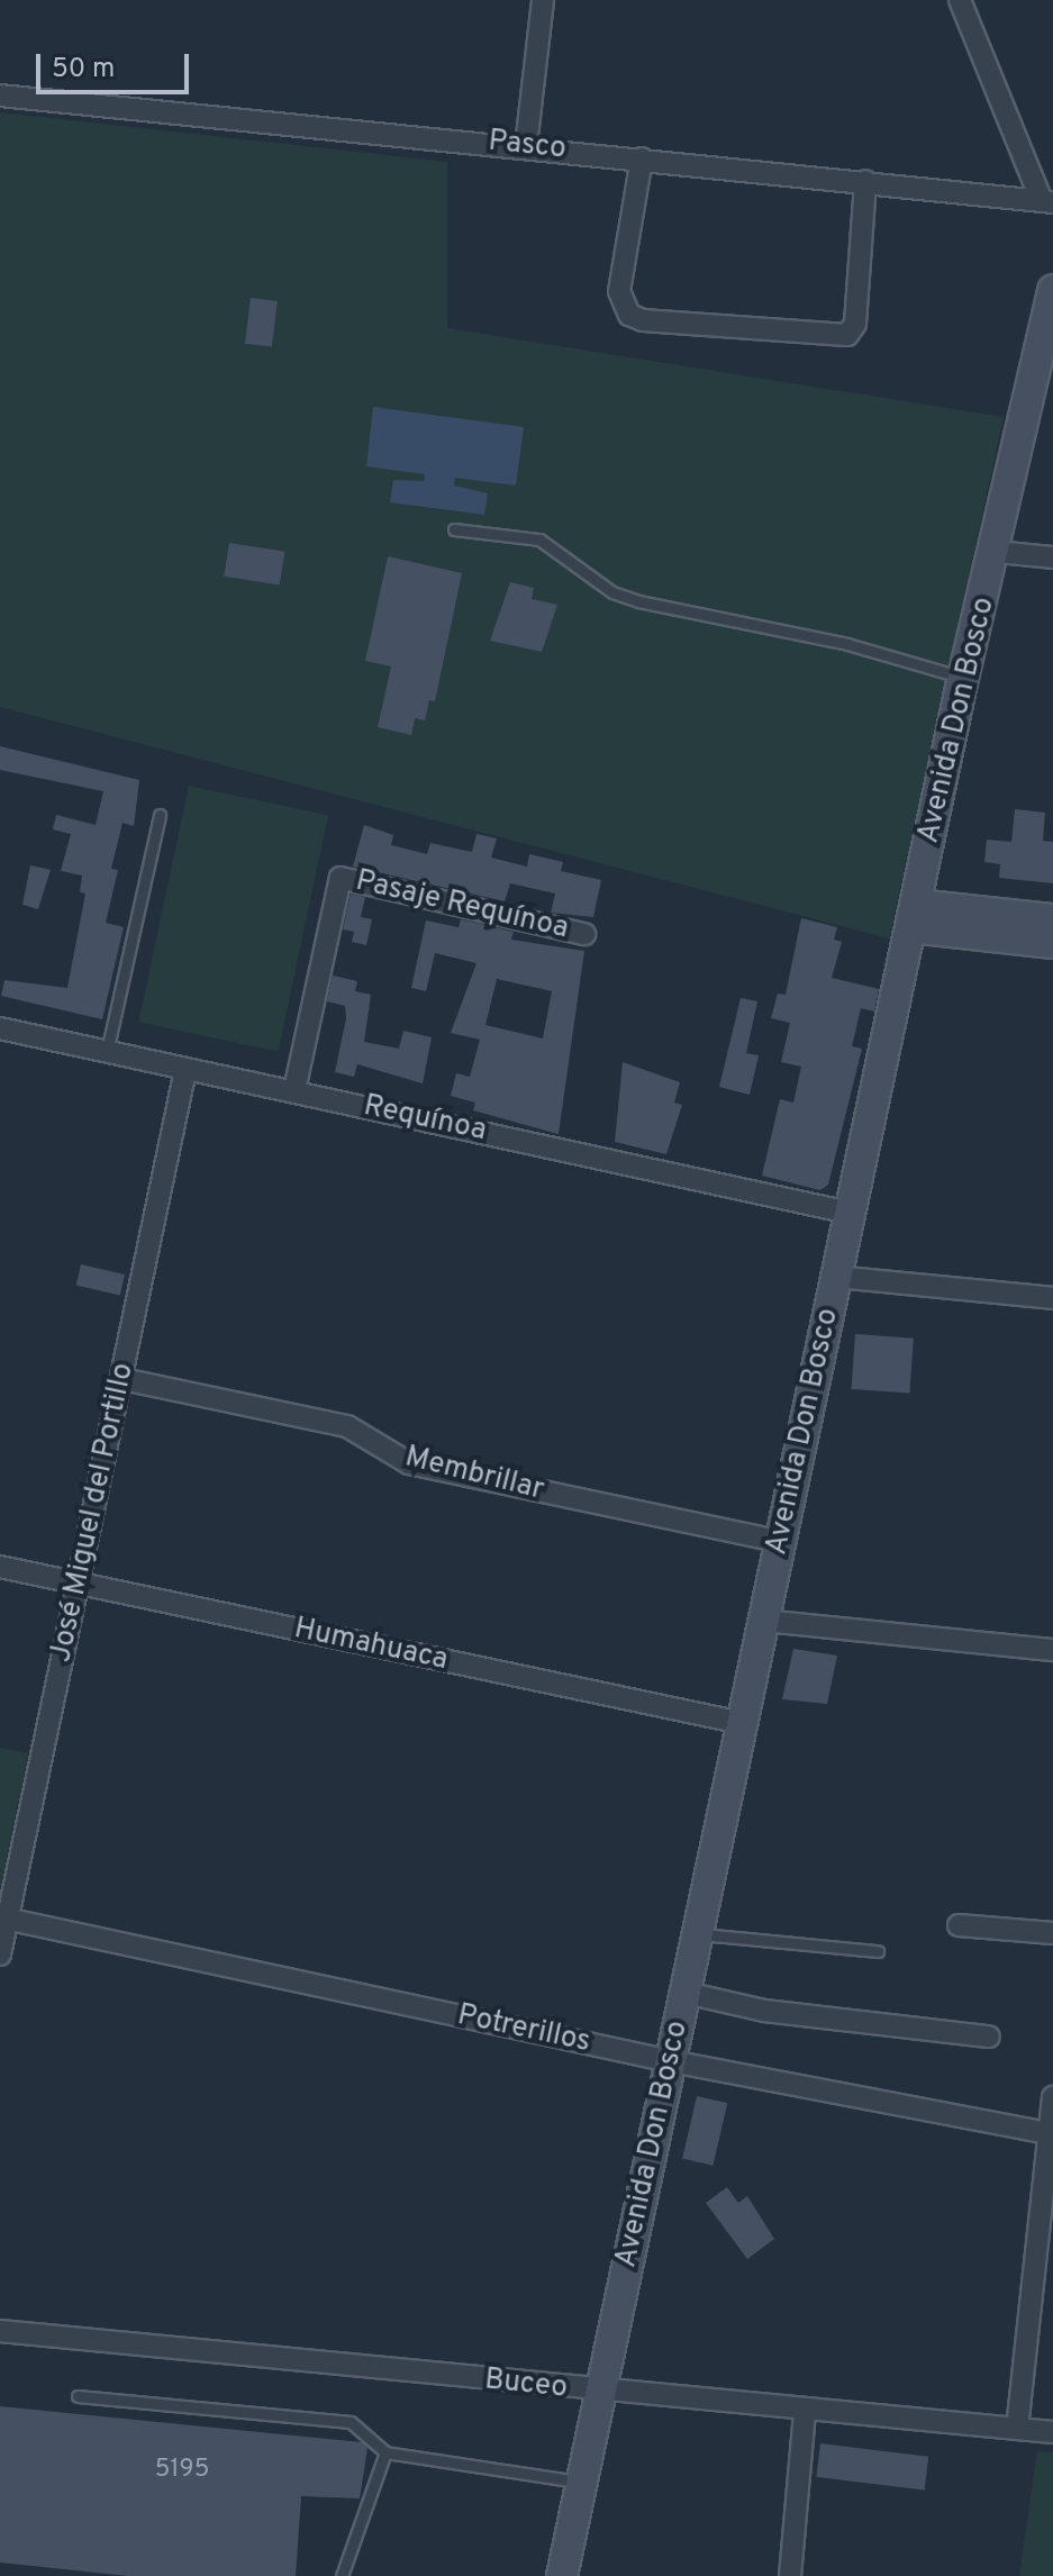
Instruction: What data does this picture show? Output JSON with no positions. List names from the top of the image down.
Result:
{
  "streets": {
    "main road": ["Avenida Don Bosco"],
    "street": [
      "Pasco",
      "Pasaje Requínoa",
      "Requínoa",
      "Membrillar",
      "José Miguel del Portillo",
      "Humahuaca",
      "Potrerillos",
      "Buceo"
    ]
  },
  "crossings": [
    ["Avenida Don Bosco", "Requínoa"],
    ["Avenida Don Bosco", "Membrillar"],
    ["Avenida Don Bosco", "Humahuaca"],
    ["Avenida Don Bosco", "Potrerillos"],
    ["Avenida Don Bosco", "Buceo"],
    ["Pasaje Requínoa", "Requínoa"],
    ["Requínoa", "José Miguel del Portillo"],
    ["Membrillar", "José Miguel del Portillo"],
    ["José Miguel del Portillo", "Humahuaca"],
    ["José Miguel del Portillo", "Potrerillos"]
  ],
  "house_numbers": ["5195"],
  "scale_bar": "50 m"
}
